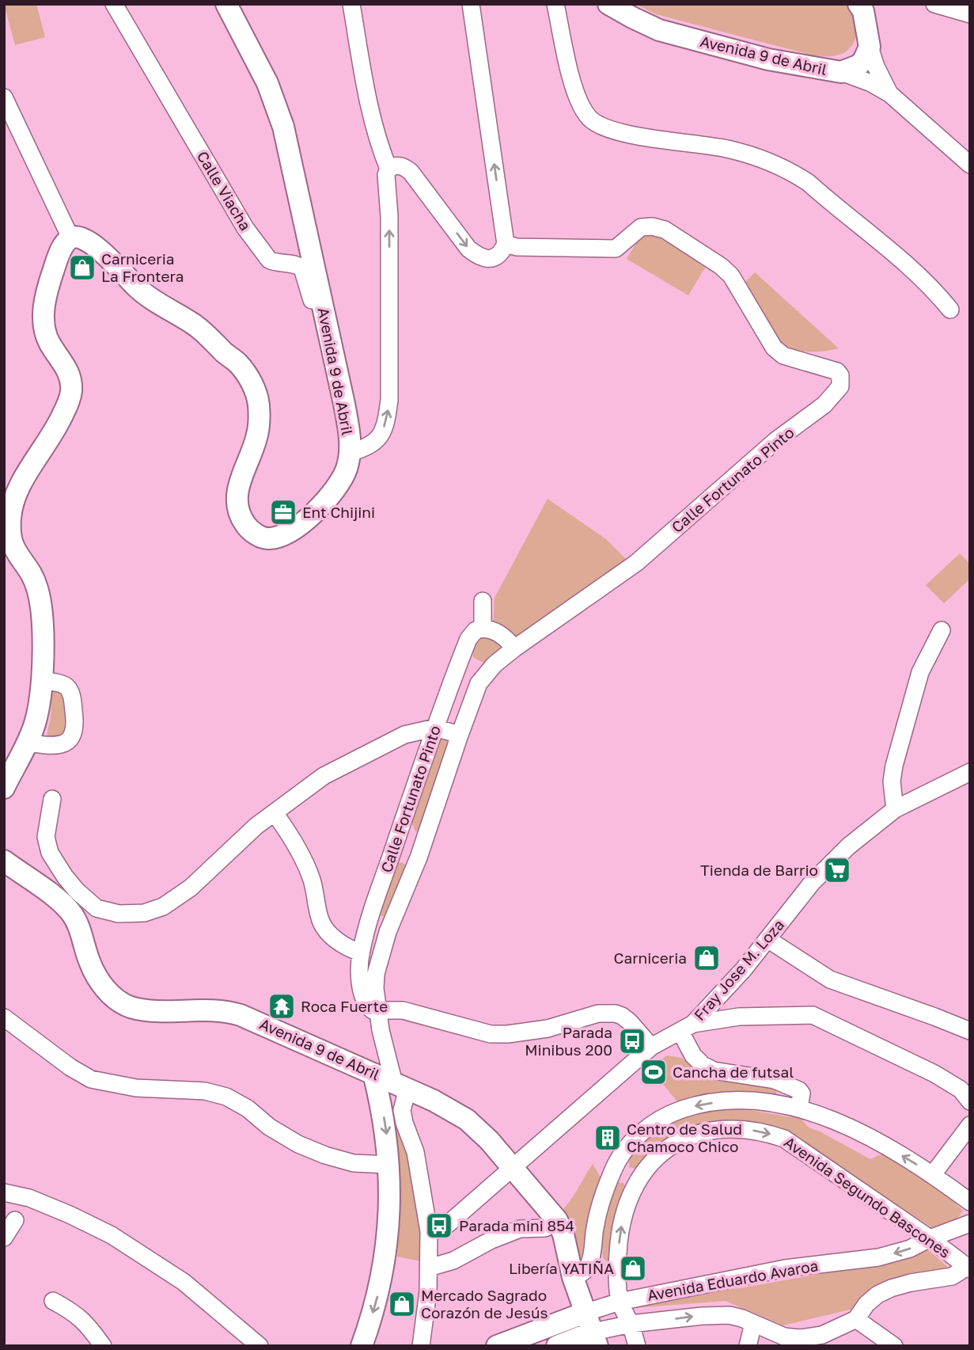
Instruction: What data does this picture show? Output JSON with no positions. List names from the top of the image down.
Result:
{
  "streets": {
    "main road": ["Avenida 9 de Abril", "Avenida Eduardo Avaroa"],
    "street": [
      "Calle Viacha",
      "Calle Fortunato Pinto",
      "Fray Jose M. Loza",
      "Avenida Segundo Bascones"
    ]
  },
  "crossings": [
    ["Avenida 9 de Abril", "Calle Viacha"],
    ["Avenida 9 de Abril", "Calle Fortunato Pinto"],
    ["Avenida 9 de Abril", "Fray Jose M. Loza"],
    ["Avenida 9 de Abril", "Avenida Eduardo Avaroa"],
    ["Avenida Segundo Bascones", "Avenida Eduardo Avaroa"]
  ],
  "places": {
    "shop": [
      "Carniceria La Frontera",
      "Carniceria",
      "Libería YATIÑA",
      "Mercado Sagrado Corazón de Jesús"
    ],
    "office": ["Ent Chijini"],
    "supermarket": ["Tienda de Barrio"],
    "temple": ["Roca Fuerte"],
    "bus stop": ["Parada Minibus 200", "Parada mini 854"],
    "sports": ["Cancha de futsal"],
    "building": ["Centro de Salud Chamoco Chico"]
  }
}
